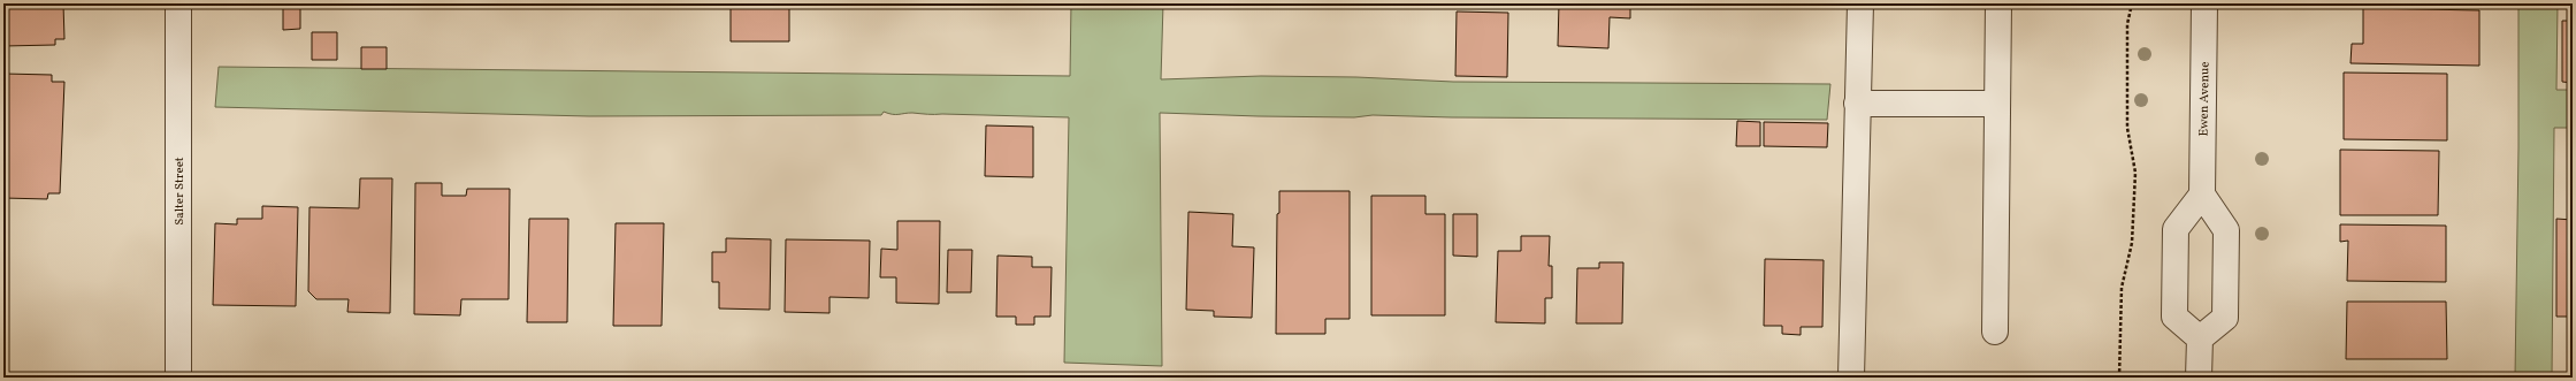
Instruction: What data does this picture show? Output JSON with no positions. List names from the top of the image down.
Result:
{
  "streets": {
    "street": ["Ewen Avenue", "Salter Street"]
  }
}
